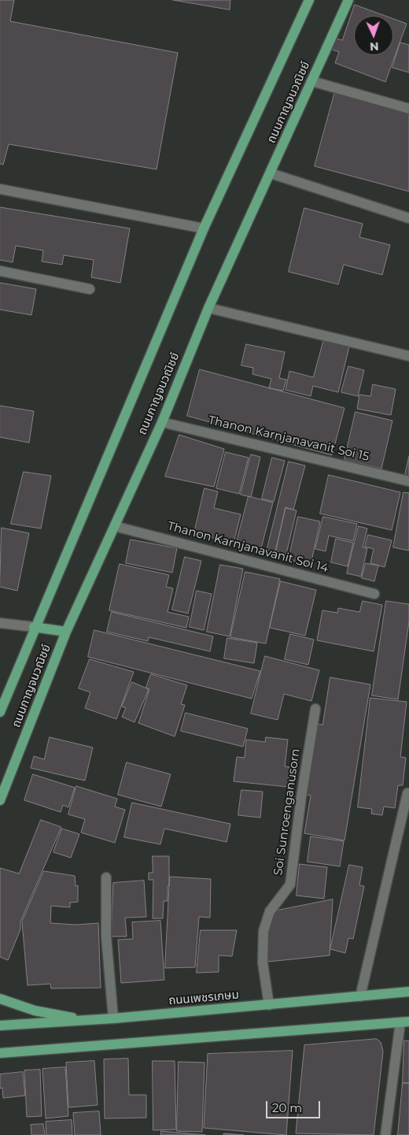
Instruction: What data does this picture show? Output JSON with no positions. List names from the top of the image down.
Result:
{
  "streets": {
    "main road": ["ถนนกาญจนวณิชย์", "ถนนเพชรเกษม"],
    "street": ["Thanon Karnjanavanit Soi 15", "Thanon Karnjanavanit Soi 14", "Soi Sunroenganusorn"]
  },
  "crossings": [
    ["ถนนกาญจนวณิชย์", "Thanon Karnjanavanit Soi 15"],
    ["ถนนกาญจนวณิชย์", "Thanon Karnjanavanit Soi 14"],
    ["Soi Sunroenganusorn", "ถนนเพชรเกษม"]
  ],
  "scale_bar": "20 m",
  "north": "bottom"
}
